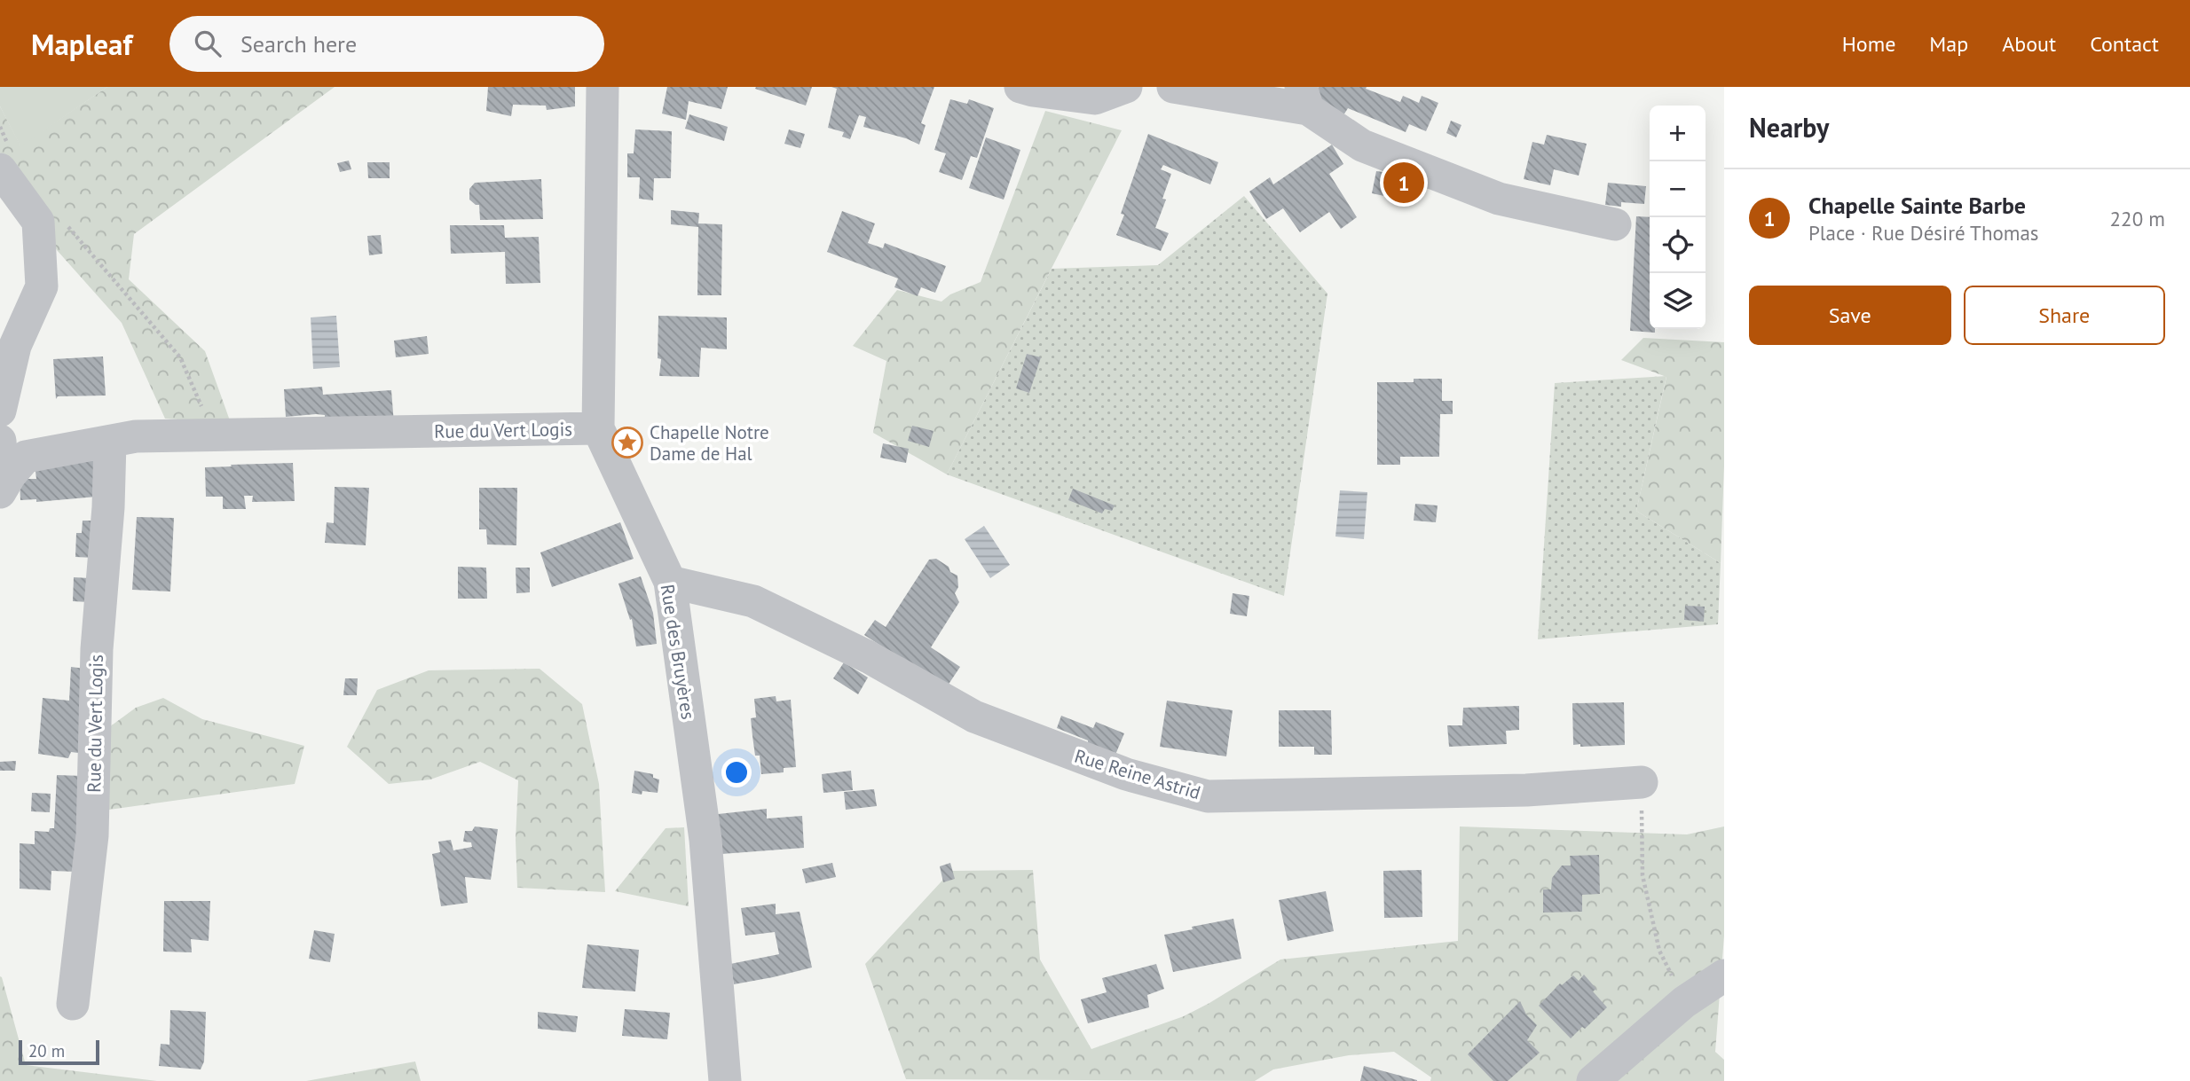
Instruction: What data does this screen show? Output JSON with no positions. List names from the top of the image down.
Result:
{
  "streets": {
    "street": ["Rue du Vert Logis", "Rue des Bruyères", "Rue Reine Astrid"]
  },
  "crossings": [
    ["Rue du Vert Logis", "Rue des Bruyères"],
    ["Rue des Bruyères", "Rue Reine Astrid"]
  ],
  "places": {
    "place": ["Chapelle Notre Dame de Hal"]
  },
  "scale_bar": "20 m",
  "page": {
    "header": "Mapleaf",
    "search": "Search here",
    "nav": [
      "Home",
      "Map",
      "About",
      "Contact"
    ],
    "heading": "Nearby",
    "map_buttons": ["+", "−"],
    "pins": "1",
    "list": [
      {
        "mark": "1",
        "name": "Chapelle Sainte Barbe",
        "note": "Place · Rue Désiré Thomas",
        "value": "220 m"
      }
    ],
    "buttons": ["Save", "Share"],
    "scale": "20 m"
  }
}
